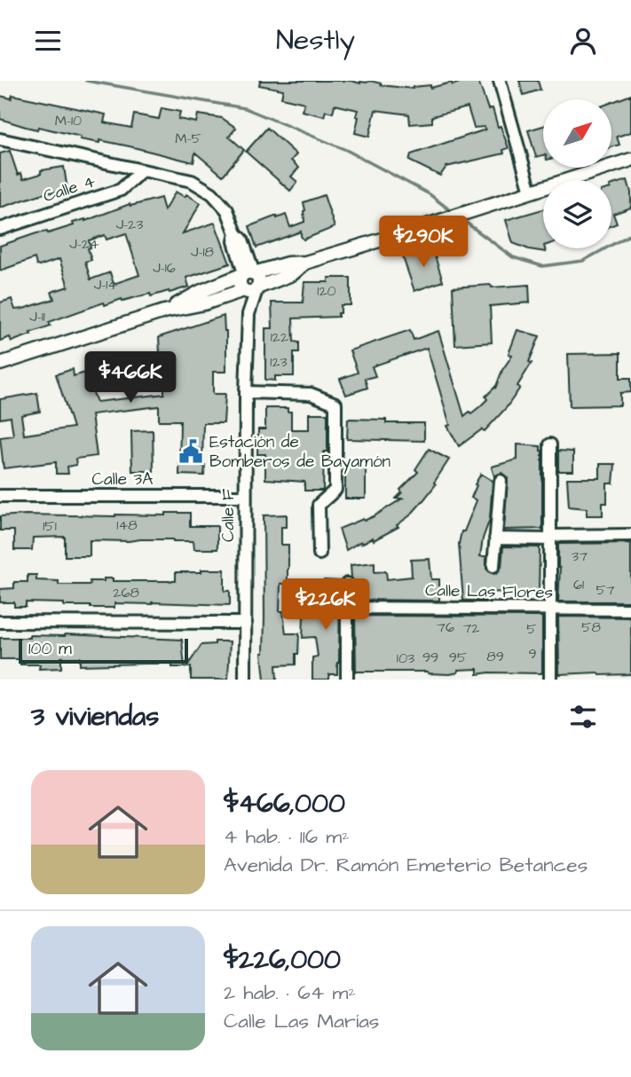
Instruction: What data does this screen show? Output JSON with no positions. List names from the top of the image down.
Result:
{
  "streets": {
    "street": [
      "Calle 4",
      "Calle 3A",
      "Calle F",
      "Calle Las Flores"
    ]
  },
  "crossings": [
    ["Calle 3A", "Calle F"]
  ],
  "places": {
    "public building": ["Estación de Bomberos de Bayamón"]
  },
  "house_numbers": [
    "M-10",
    "M-5",
    "J-23",
    "J-24",
    "J-18",
    "J-16",
    "J-14",
    "120",
    "J-11",
    "122",
    "123",
    "148",
    "151",
    "37",
    "61",
    "57",
    "268",
    "76",
    "58",
    "72",
    "5",
    "9",
    "89",
    "99",
    "95",
    "103"
  ],
  "scale_bar": "100 m",
  "north": "top right",
  "page": {
    "header": "Nestly",
    "price": ["$290K", "$466K", "$226K"],
    "scale": "100 m",
    "heading": "3 viviendas",
    "list": [
      {
        "name": "$466,000",
        "note": "4 hab. · 116 m² · Avenida Dr. Ramón Emeterio Betances"
      },
      {
        "name": "$226,000",
        "note": "2 hab. · 64 m² · Calle Las Marías"
      }
    ]
  }
}
